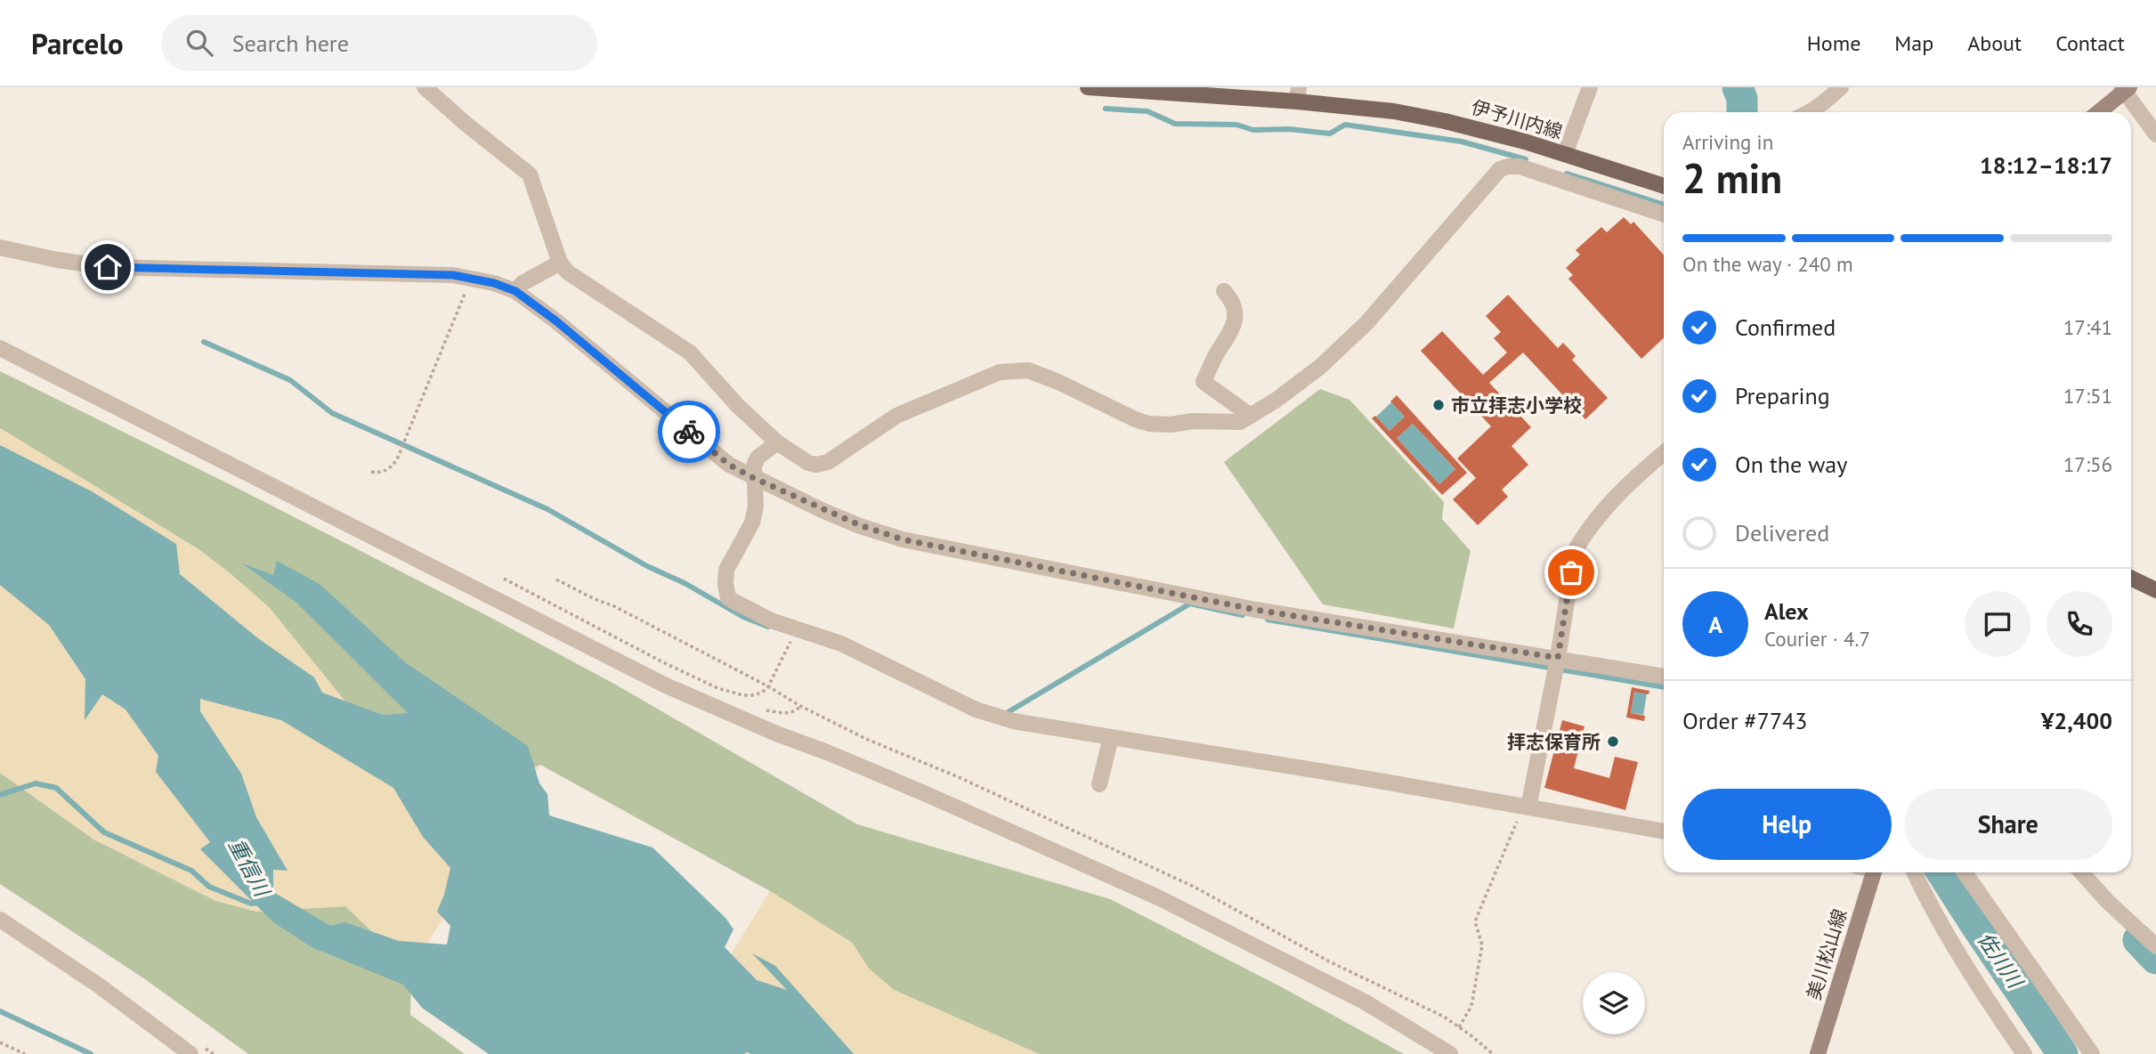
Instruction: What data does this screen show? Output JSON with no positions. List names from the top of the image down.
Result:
{
  "streets": {
    "main road": ["伊予川内線", "美川松山線"]
  },
  "water": ["重信川", "佐川川"],
  "places": ["市立拝志小学校", "拝志保育所"],
  "page": {
    "header": "Parcelo",
    "search": "Search here",
    "nav": [
      "Home",
      "Map",
      "About",
      "Contact"
    ],
    "heading": ["2 min", "Arriving in", "18:12–18:17"],
    "panel": [
      "Alex",
      "Courier · 4.7",
      "Order #7743",
      "¥2,400"
    ],
    "bar": "On the way · 240 m",
    "list": [
      ["Confirmed", "17:41"],
      ["Preparing", "17:51"],
      ["On the way", "17:56"],
      "Delivered"
    ],
    "round": "A",
    "buttons": ["Help", "Share"]
  }
}
